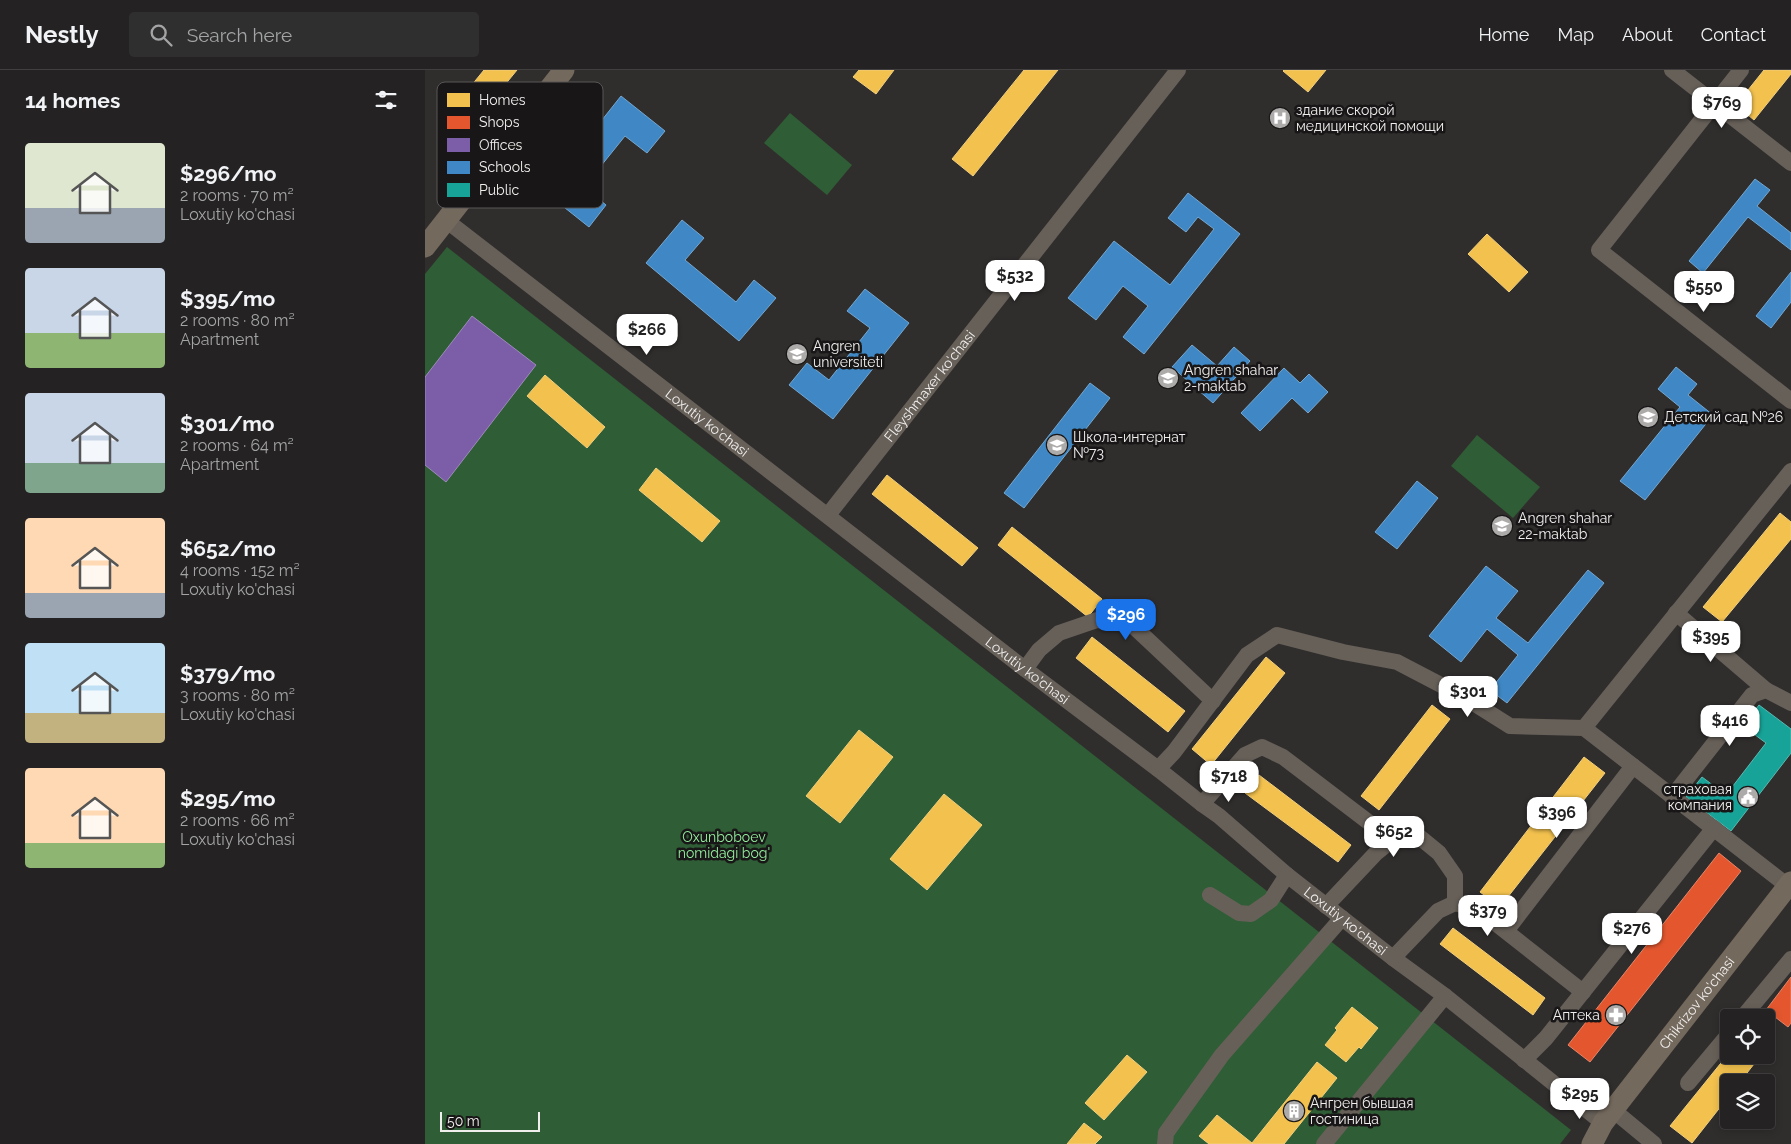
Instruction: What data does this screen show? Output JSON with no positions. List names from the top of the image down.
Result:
{
  "streets": {
    "main road": ["Chikrizov ko'chasi"],
    "street": ["Fleyshmaxer ko'chasi", "Loxutiy ko'chasi"]
  },
  "crossings": [
    ["Fleyshmaxer ko'chasi", "Loxutiy ko'chasi"],
    ["Loxutiy ko'chasi", "Chikrizov ko'chasi"]
  ],
  "parks": ["Oxunboboev nomidagi bog'"],
  "places": {
    "hospital": ["здание скорой медицинской помощи"],
    "school or university": [
      "Angren universiteti",
      "Angren shahar 2-maktab",
      "Детский сад №26",
      "Школа-интернат №73",
      "Angren shahar 22-maktab"
    ],
    "public building": ["страховая компания"],
    "pharmacy": ["Аптека"],
    "building": ["Ангрен бывшая гостиница"]
  },
  "legend": [
    "Homes",
    "Shops",
    "Offices",
    "Schools",
    "Public"
  ],
  "scale_bar": "50 m",
  "page": {
    "header": "Nestly",
    "search": "Search here",
    "nav": [
      "Home",
      "Map",
      "About",
      "Contact"
    ],
    "heading": "14 homes",
    "price": [
      "$769",
      "$532",
      "$550",
      "$266",
      "$296",
      "$395",
      "$301",
      "$416",
      "$718",
      "$396",
      "$652",
      "$379",
      "$276",
      "$295"
    ],
    "list": [
      {
        "name": "$296/mo",
        "note": "2 rooms · 70 m² · Loxutiy ko'chasi"
      },
      {
        "name": "$395/mo",
        "note": "2 rooms · 80 m² · Apartment"
      },
      {
        "name": "$301/mo",
        "note": "2 rooms · 64 m² · Apartment"
      },
      {
        "name": "$652/mo",
        "note": "4 rooms · 152 m² · Loxutiy ko'chasi"
      },
      {
        "name": "$379/mo",
        "note": "3 rooms · 80 m² · Loxutiy ko'chasi"
      },
      {
        "name": "$295/mo",
        "note": "2 rooms · 66 m² · Loxutiy ko'chasi"
      }
    ],
    "scale": "50 m"
  }
}
